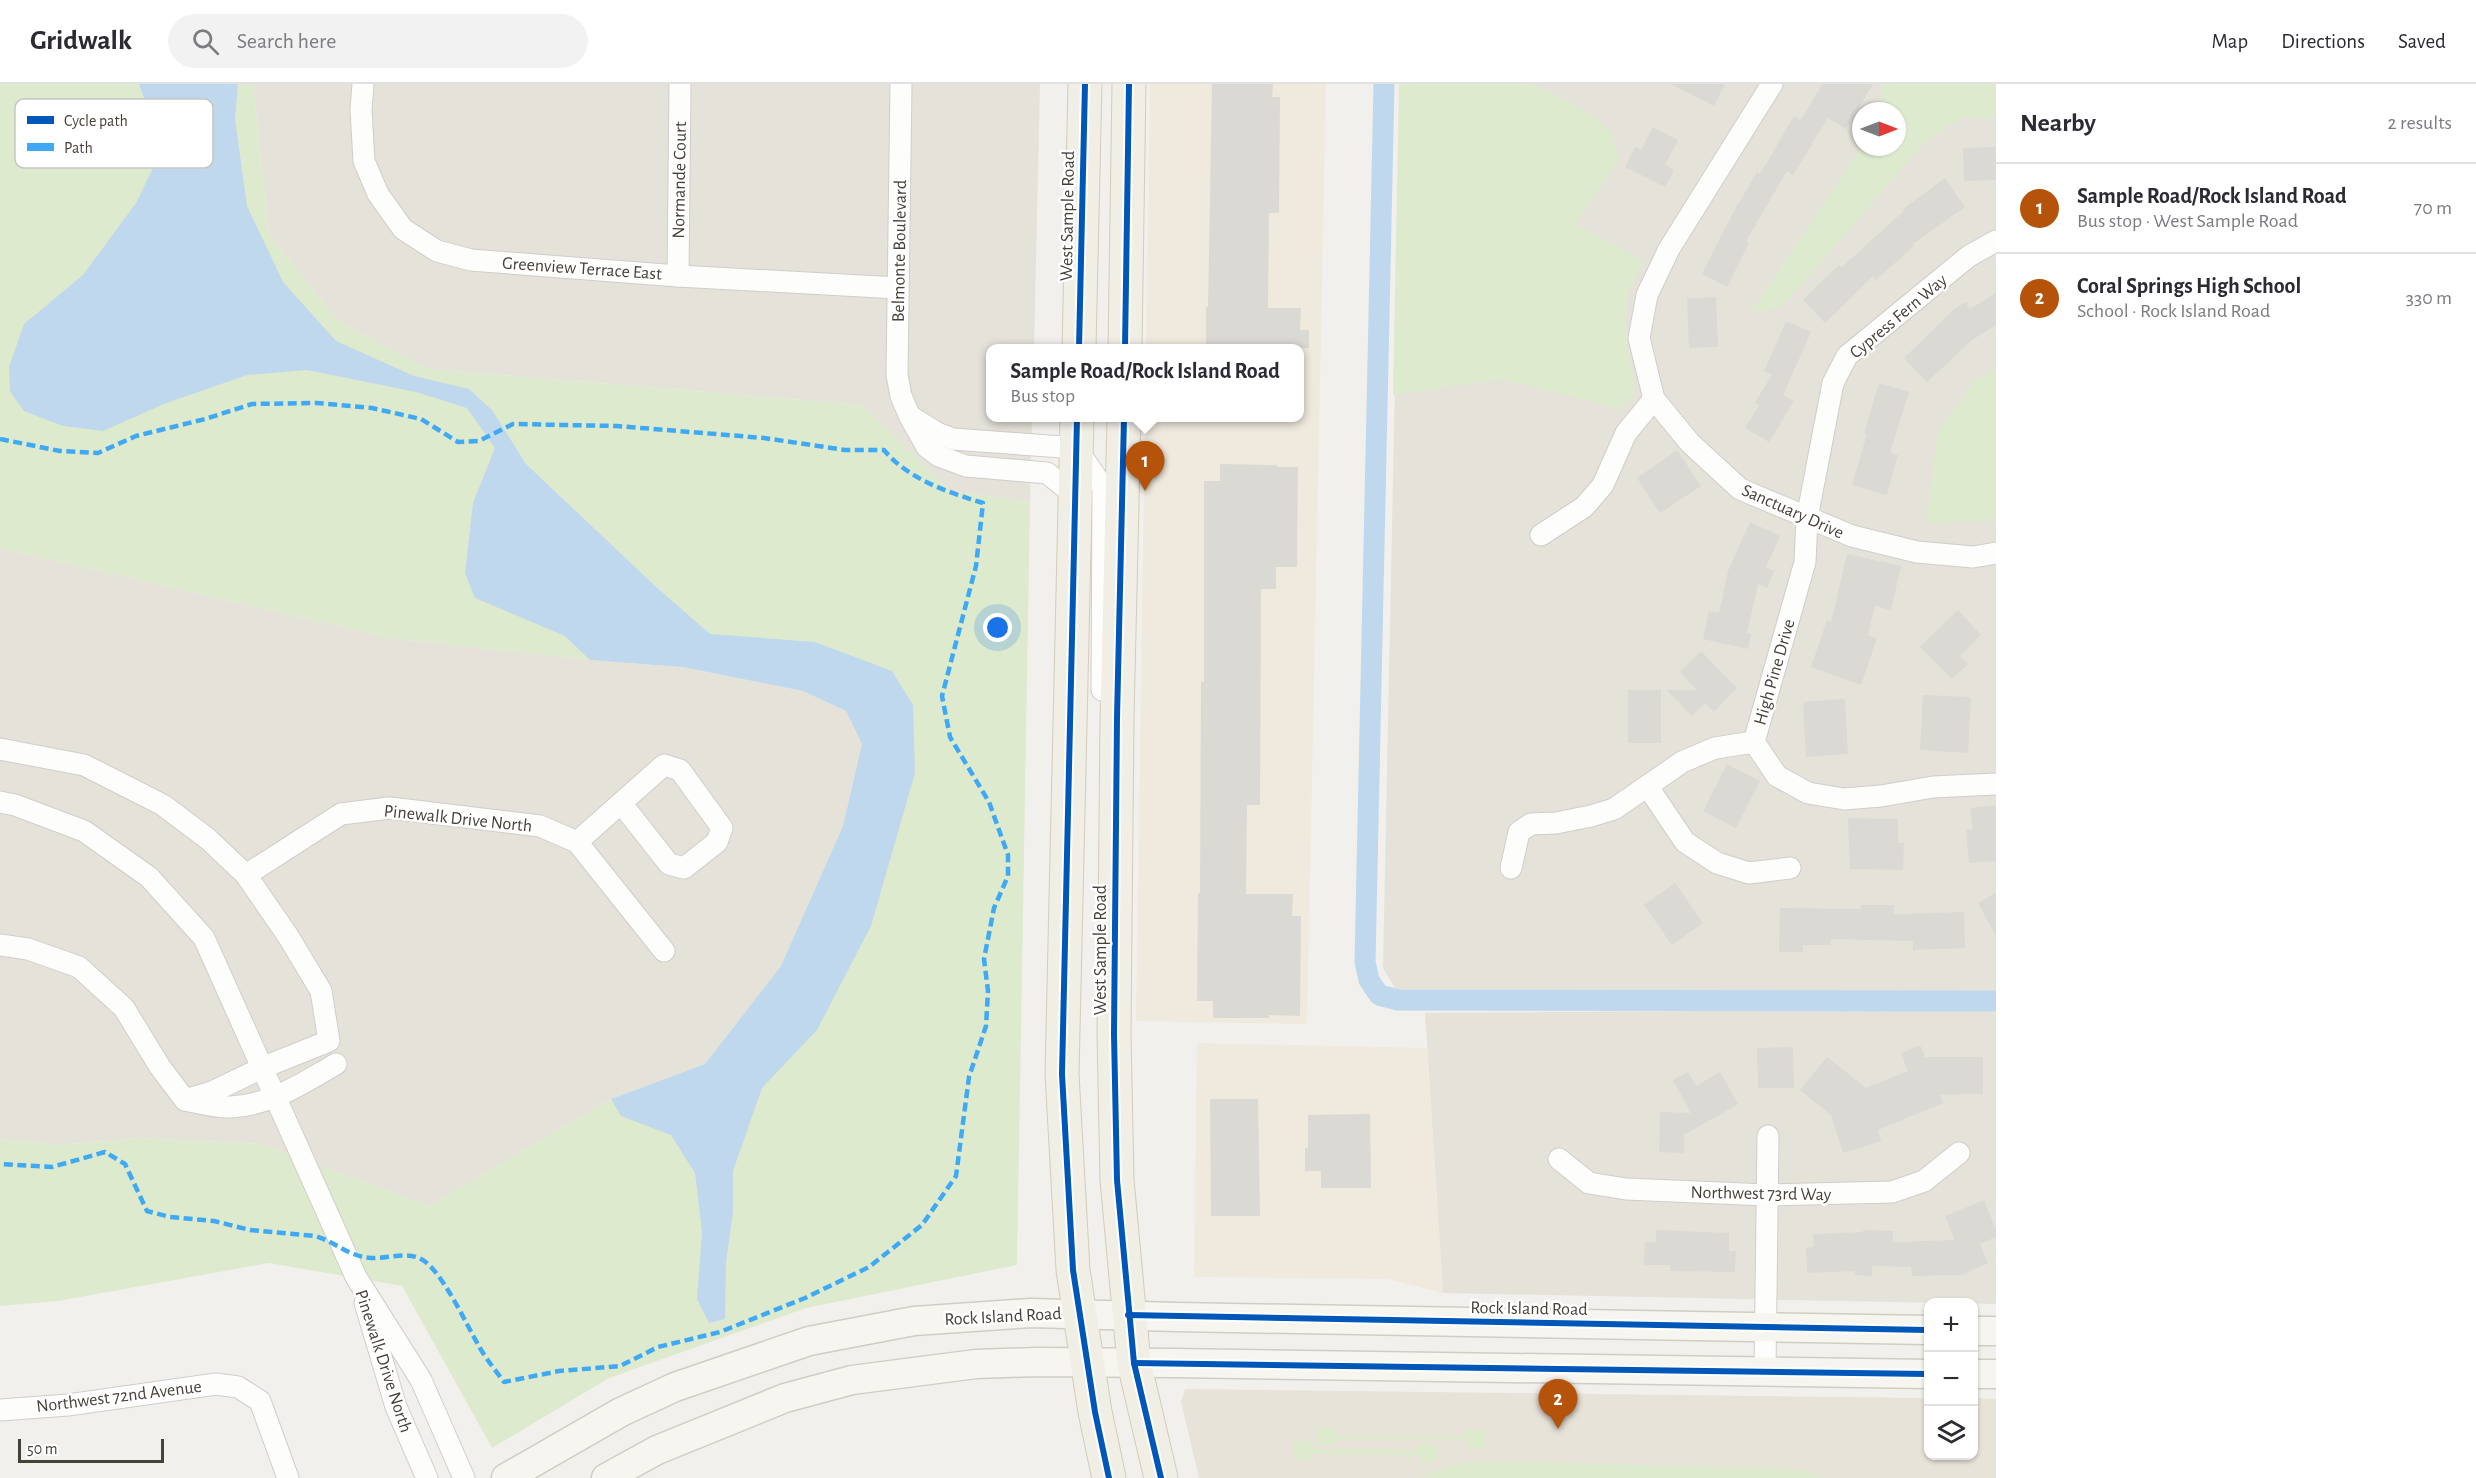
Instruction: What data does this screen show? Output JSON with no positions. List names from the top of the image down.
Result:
{
  "streets": {
    "main road": ["West Sample Road", "Rock Island Road"],
    "street": [
      "Normande Court",
      "Belmonte Boulevard",
      "Greenview Terrace East",
      "Cypress Fern Way",
      "Sanctuary Drive",
      "High Pine Drive",
      "Pinewalk Drive North",
      "Northwest 73rd Way",
      "Northwest 72nd Avenue"
    ]
  },
  "crossings": [
    ["Normande Court", "Greenview Terrace East"],
    ["West Sample Road", "Belmonte Boulevard"],
    ["West Sample Road", "Rock Island Road"],
    ["Belmonte Boulevard", "Greenview Terrace East"],
    ["Cypress Fern Way", "Sanctuary Drive"],
    ["Cypress Fern Way", "High Pine Drive"],
    ["Sanctuary Drive", "High Pine Drive"]
  ],
  "legend": ["Cycle path", "Path"],
  "scale_bar": "50 m",
  "north": "right",
  "page": {
    "header": "Gridwalk",
    "search": "Search here",
    "nav": ["Map", "Directions", "Saved"],
    "heading": ["Nearby", "2 results"],
    "list": [
      {
        "mark": "1",
        "name": "Sample Road/Rock Island Road",
        "note": "Bus stop · West Sample Road",
        "value": "70 m"
      },
      {
        "mark": "2",
        "name": "Coral Springs High School",
        "note": "School · Rock Island Road",
        "value": "330 m"
      }
    ],
    "popup": ["Sample Road/Rock Island Road", "Bus stop"],
    "pins": ["1", "2"],
    "map_buttons": ["+", "−"],
    "scale": "50 m"
  }
}
